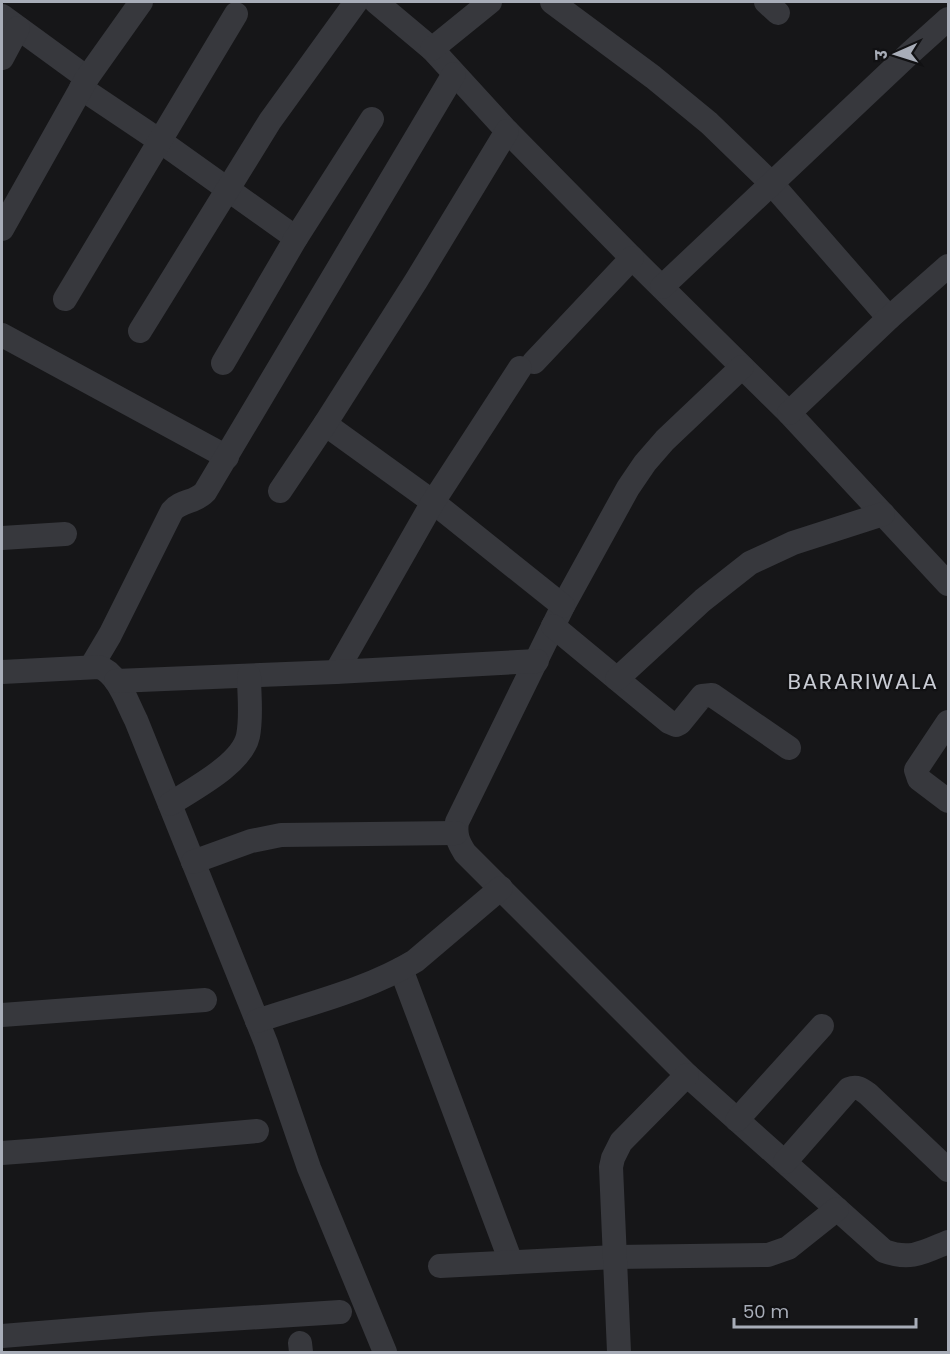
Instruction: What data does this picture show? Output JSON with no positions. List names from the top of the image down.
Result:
{
  "districts": ["BARARIWALA"],
  "scale_bar": "50 m",
  "north": "left"
}
